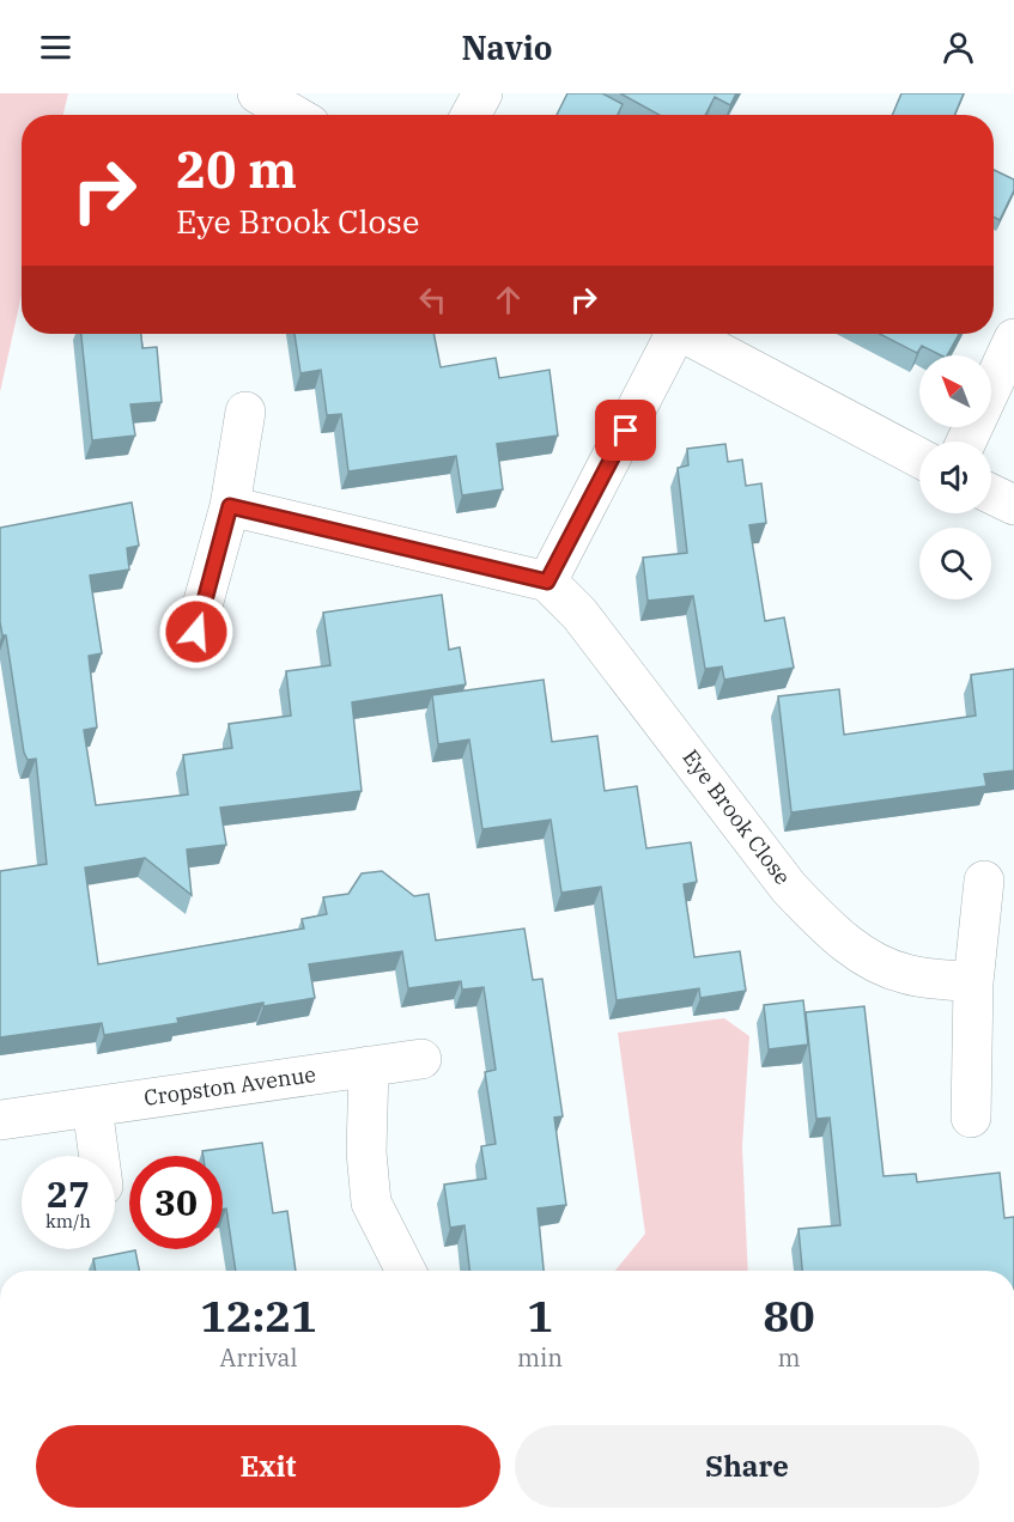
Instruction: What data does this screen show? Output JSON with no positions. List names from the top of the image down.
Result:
{
  "streets": {
    "street": ["Eye Brook Close", "Cropston Avenue"]
  },
  "north": "top left",
  "page": {
    "header": "Navio",
    "turn": ["20 m", "Eye Brook Close"],
    "speed": "27 km/h",
    "limit": "30",
    "eta": [
      "12:21",
      "Arrival",
      "1",
      "min",
      "80",
      "m"
    ],
    "buttons": ["Exit", "Share"]
  }
}
